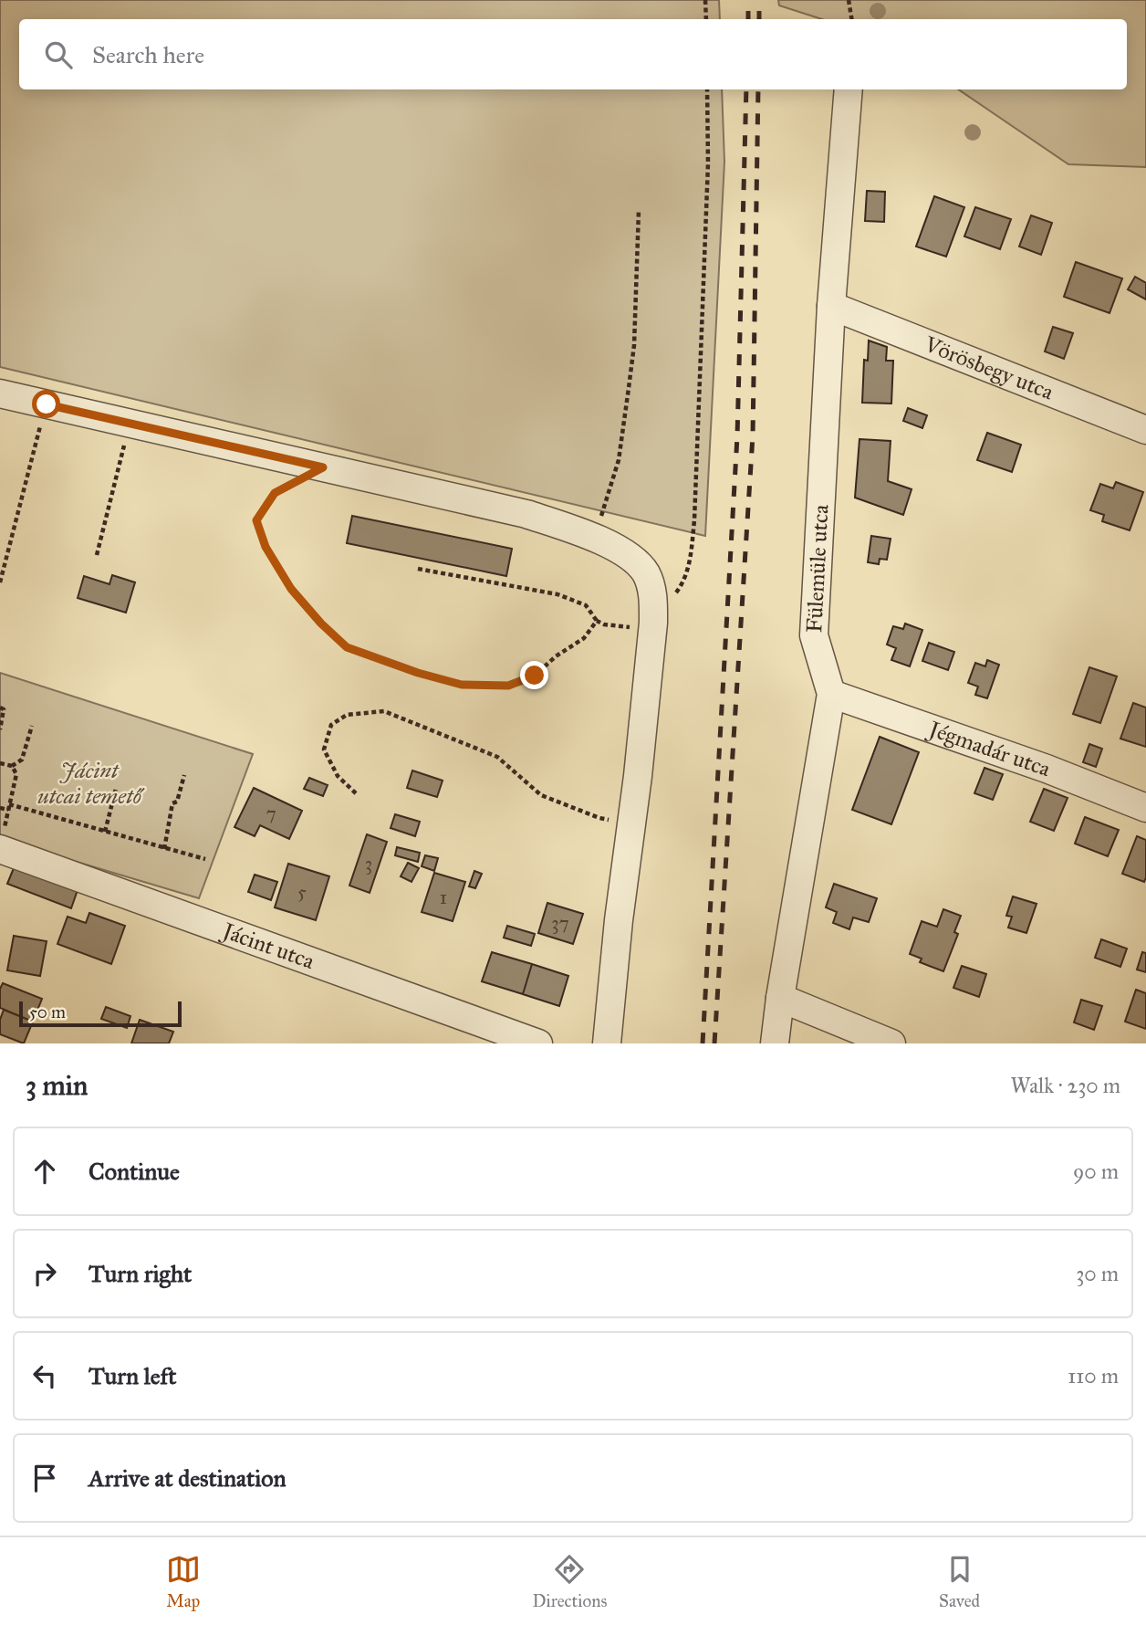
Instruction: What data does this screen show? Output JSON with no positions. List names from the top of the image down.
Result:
{
  "streets": {
    "street": [
      "Vörösbegy utca",
      "Fülemüle utca",
      "Jégmadár utca",
      "Jácint utca"
    ]
  },
  "crossings": [
    ["Vörösbegy utca", "Fülemüle utca"],
    ["Fülemüle utca", "Jégmadár utca"]
  ],
  "parks": ["Jácint utcai temető"],
  "house_numbers": [
    "7",
    "3",
    "5",
    "1",
    "37"
  ],
  "scale_bar": "50 m",
  "page": {
    "search": "Search here",
    "scale": "50 m",
    "heading": ["3 min", "Walk · 230 m"],
    "list": [
      ["Continue", "90 m"],
      ["Turn right", "30 m"],
      ["Turn left", "110 m"],
      "Arrive at destination"
    ],
    "nav": ["Map", "Directions", "Saved"]
  }
}
